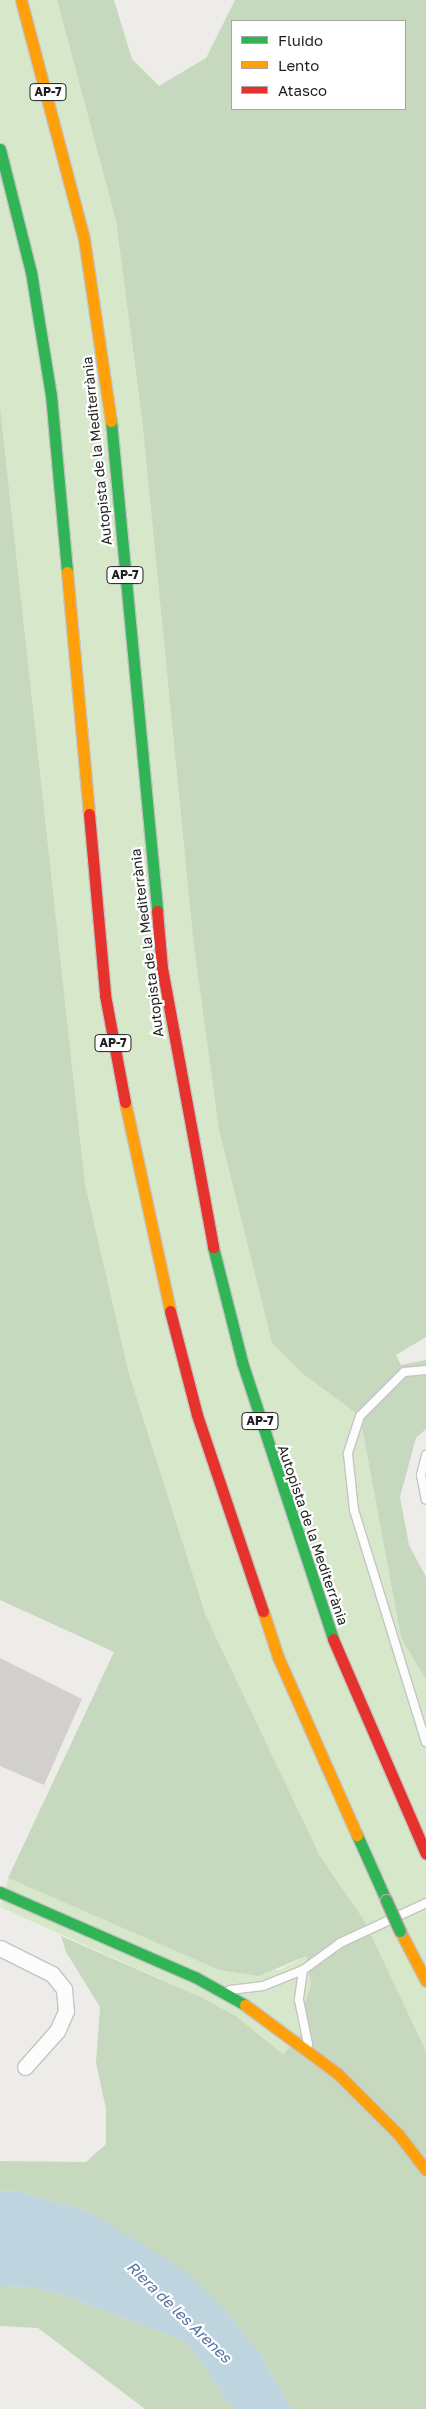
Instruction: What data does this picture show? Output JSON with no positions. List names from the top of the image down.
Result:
{
  "streets": {
    "main road": ["AP-7", "Autopista de la Mediterrània"]
  },
  "water": ["Riera de les Arenes"],
  "legend": ["Fluido", "Lento", "Atasco"]
}
